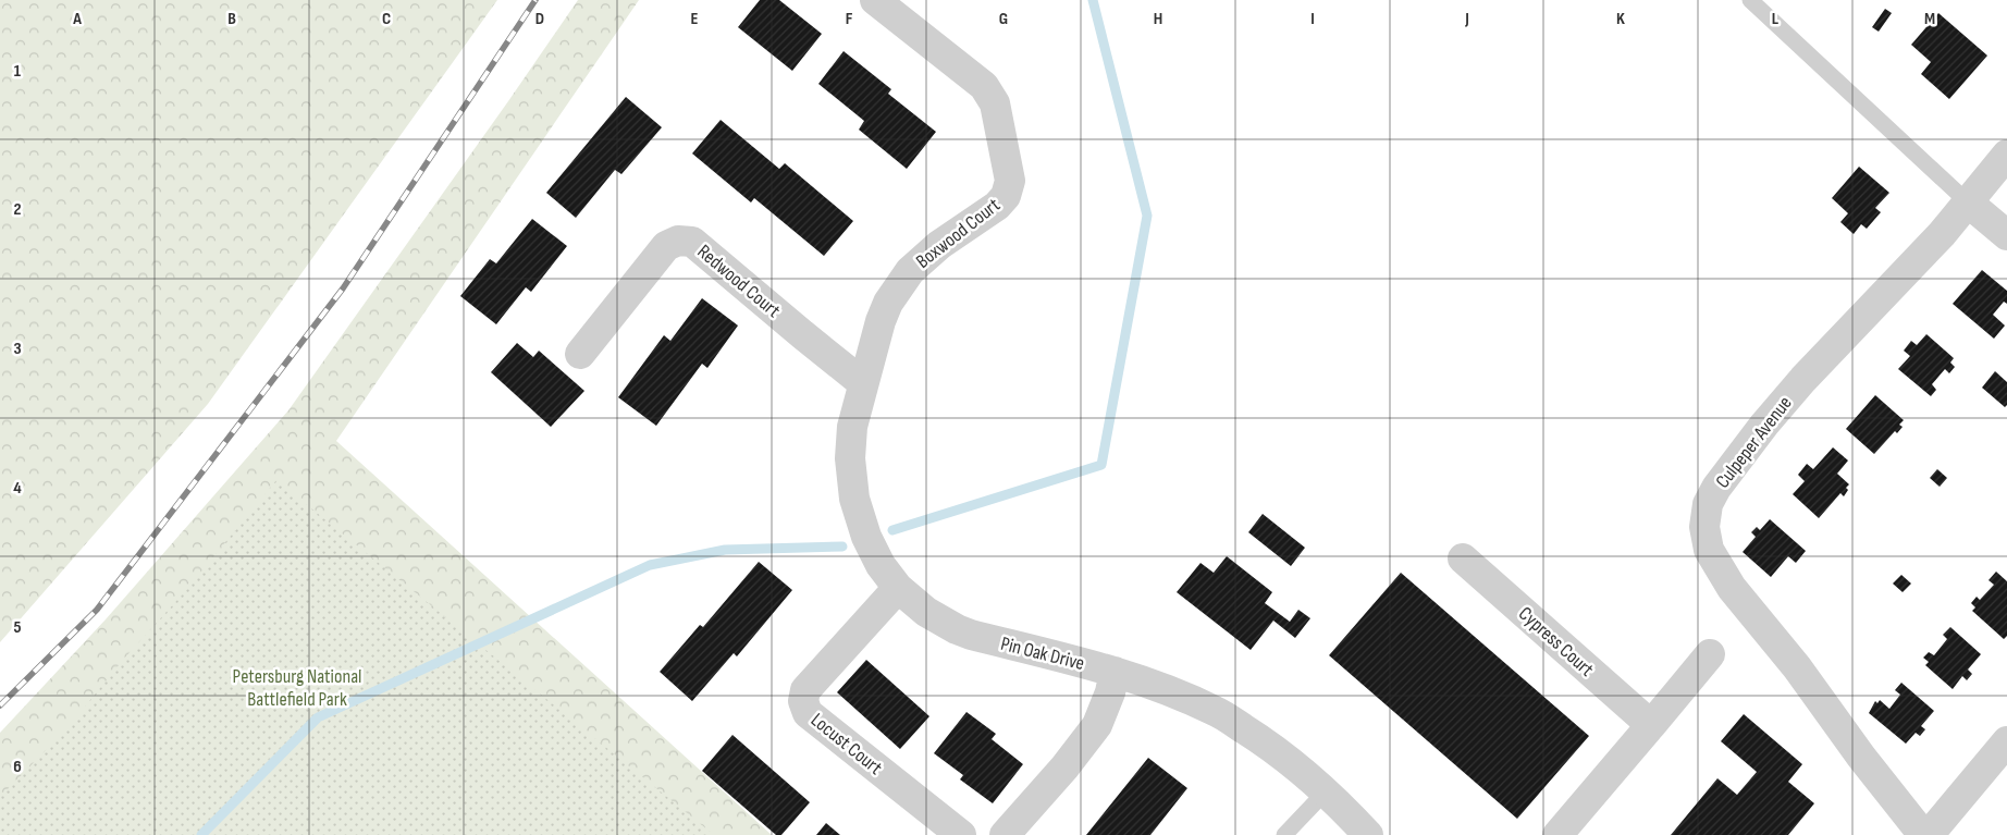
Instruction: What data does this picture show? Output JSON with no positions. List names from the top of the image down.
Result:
{
  "streets": {
    "street": [
      "Boxwood Court",
      "Redwood Court",
      "Culpeper Avenue",
      "Cypress Court",
      "Pin Oak Drive",
      "Locust Court"
    ]
  },
  "crossings": [
    ["Boxwood Court", "Redwood Court"],
    ["Boxwood Court", "Pin Oak Drive"],
    ["Redwood Court", "Pin Oak Drive"],
    ["Pin Oak Drive", "Locust Court"]
  ],
  "parks": ["Petersburg National Battlefield Park"],
  "grid": {
    "columns": [
      "A",
      "B",
      "C",
      "D",
      "E",
      "F",
      "G",
      "H",
      "I",
      "J",
      "K",
      "L",
      "M"
    ],
    "rows": [
      "1",
      "2",
      "3",
      "4",
      "5",
      "6"
    ]
  }
}
